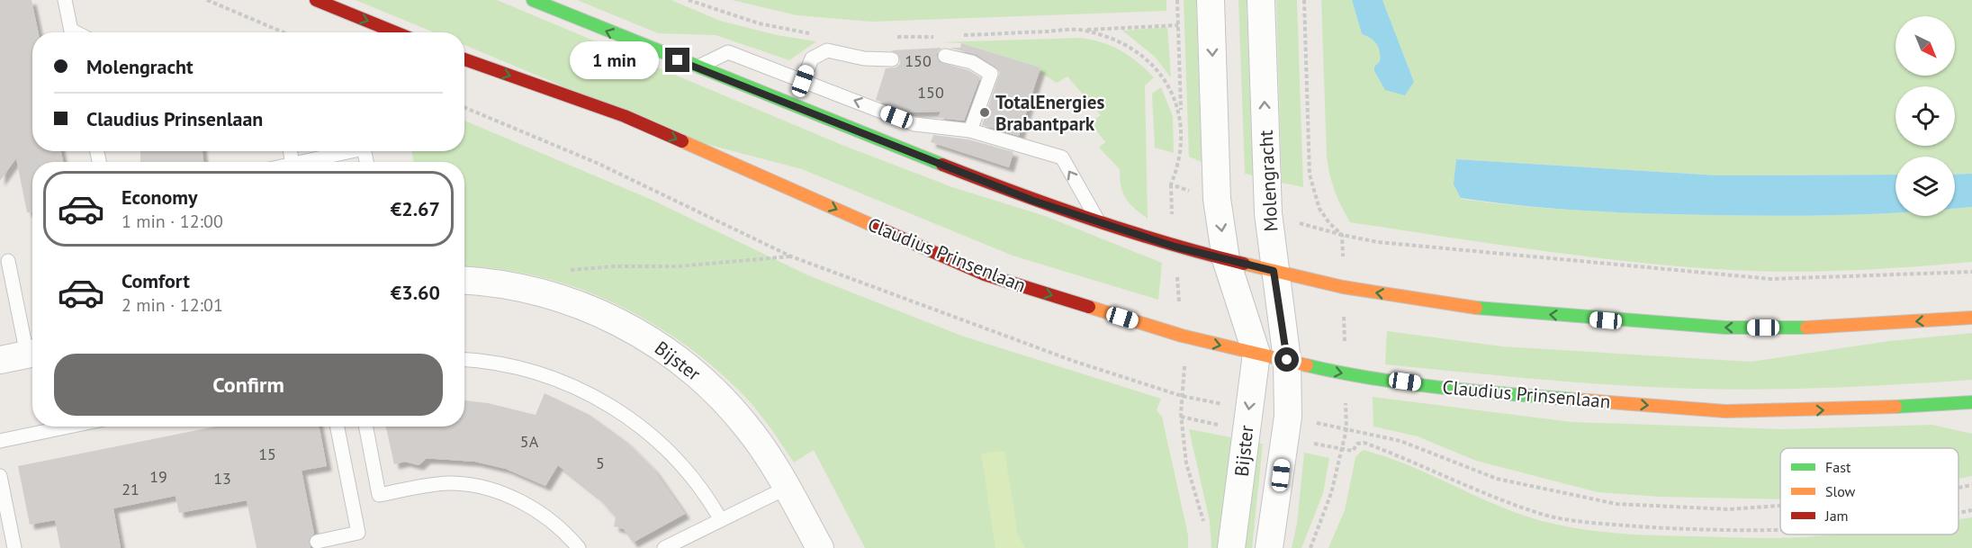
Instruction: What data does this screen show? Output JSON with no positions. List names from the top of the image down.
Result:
{
  "streets": {
    "main road": ["Claudius Prinsenlaan"],
    "street": ["Molengracht", "Bijster"]
  },
  "crossings": [
    ["Molengracht", "Claudius Prinsenlaan"],
    ["Molengracht", "Bijster"],
    ["Claudius Prinsenlaan", "Bijster"]
  ],
  "places": ["TotalEnergies Brabantpark"],
  "house_numbers": [
    "150",
    "150",
    "5A",
    "15",
    "5",
    "19",
    "13",
    "21"
  ],
  "legend": ["Fast", "Slow", "Jam"],
  "north": "bottom right",
  "page": {
    "banner": ["Molengracht", "Claudius Prinsenlaan"],
    "bubble": "1 min",
    "list": [
      {
        "name": "Economy",
        "note": "1 min · 12:00",
        "value": "€2.67"
      },
      {
        "name": "Comfort",
        "note": "2 min · 12:01",
        "value": "€3.60"
      }
    ],
    "buttons": "Confirm"
  }
}
